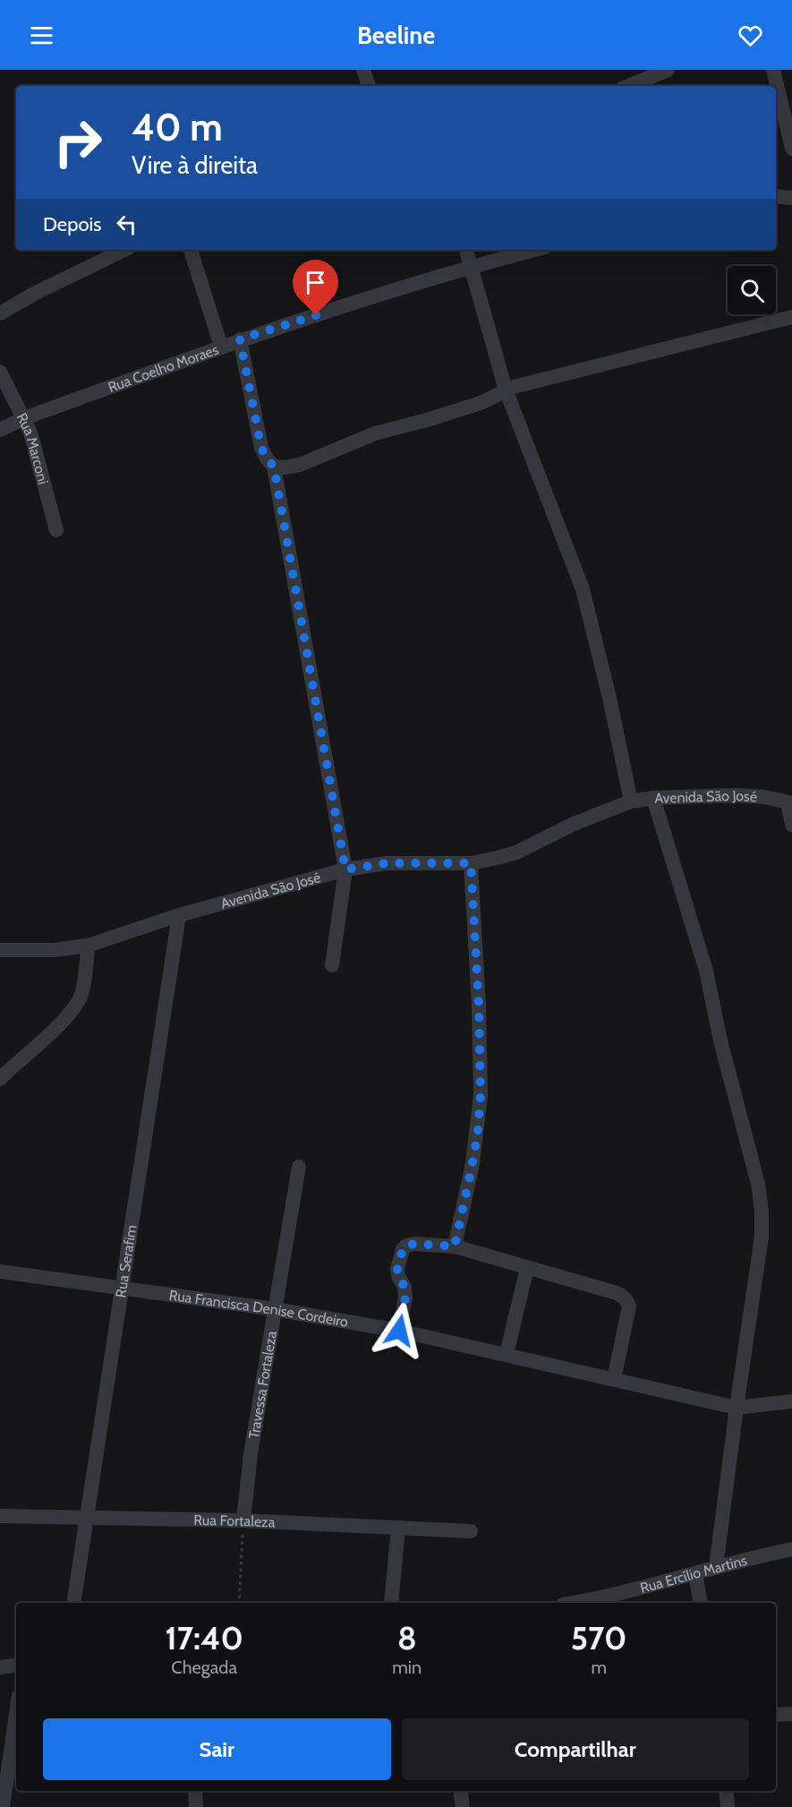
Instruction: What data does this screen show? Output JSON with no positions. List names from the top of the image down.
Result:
{
  "streets": {
    "street": [
      "Rua Coelho Moraes",
      "Rua Marconi",
      "Avenida São José",
      "Rua Serafim",
      "Rua Francisca Denise Cordeiro",
      "Travessa Fortaleza",
      "Rua Fortaleza",
      "Rua Ercílio Martins"
    ]
  },
  "crossings": [
    ["Rua Coelho Moraes", "Rua Marconi"],
    ["Avenida São José", "Rua Serafim"],
    ["Rua Serafim", "Rua Francisca Denise Cordeiro"],
    ["Rua Serafim", "Rua Fortaleza"],
    ["Rua Francisca Denise Cordeiro", "Travessa Fortaleza"],
    ["Travessa Fortaleza", "Rua Fortaleza"]
  ],
  "page": {
    "header": "Beeline",
    "turn": ["40 m", "Vire à direita"],
    "then": "Depois",
    "eta": [
      "17:40",
      "Chegada",
      "8",
      "min",
      "570",
      "m"
    ],
    "buttons": ["Sair", "Compartilhar"]
  }
}
